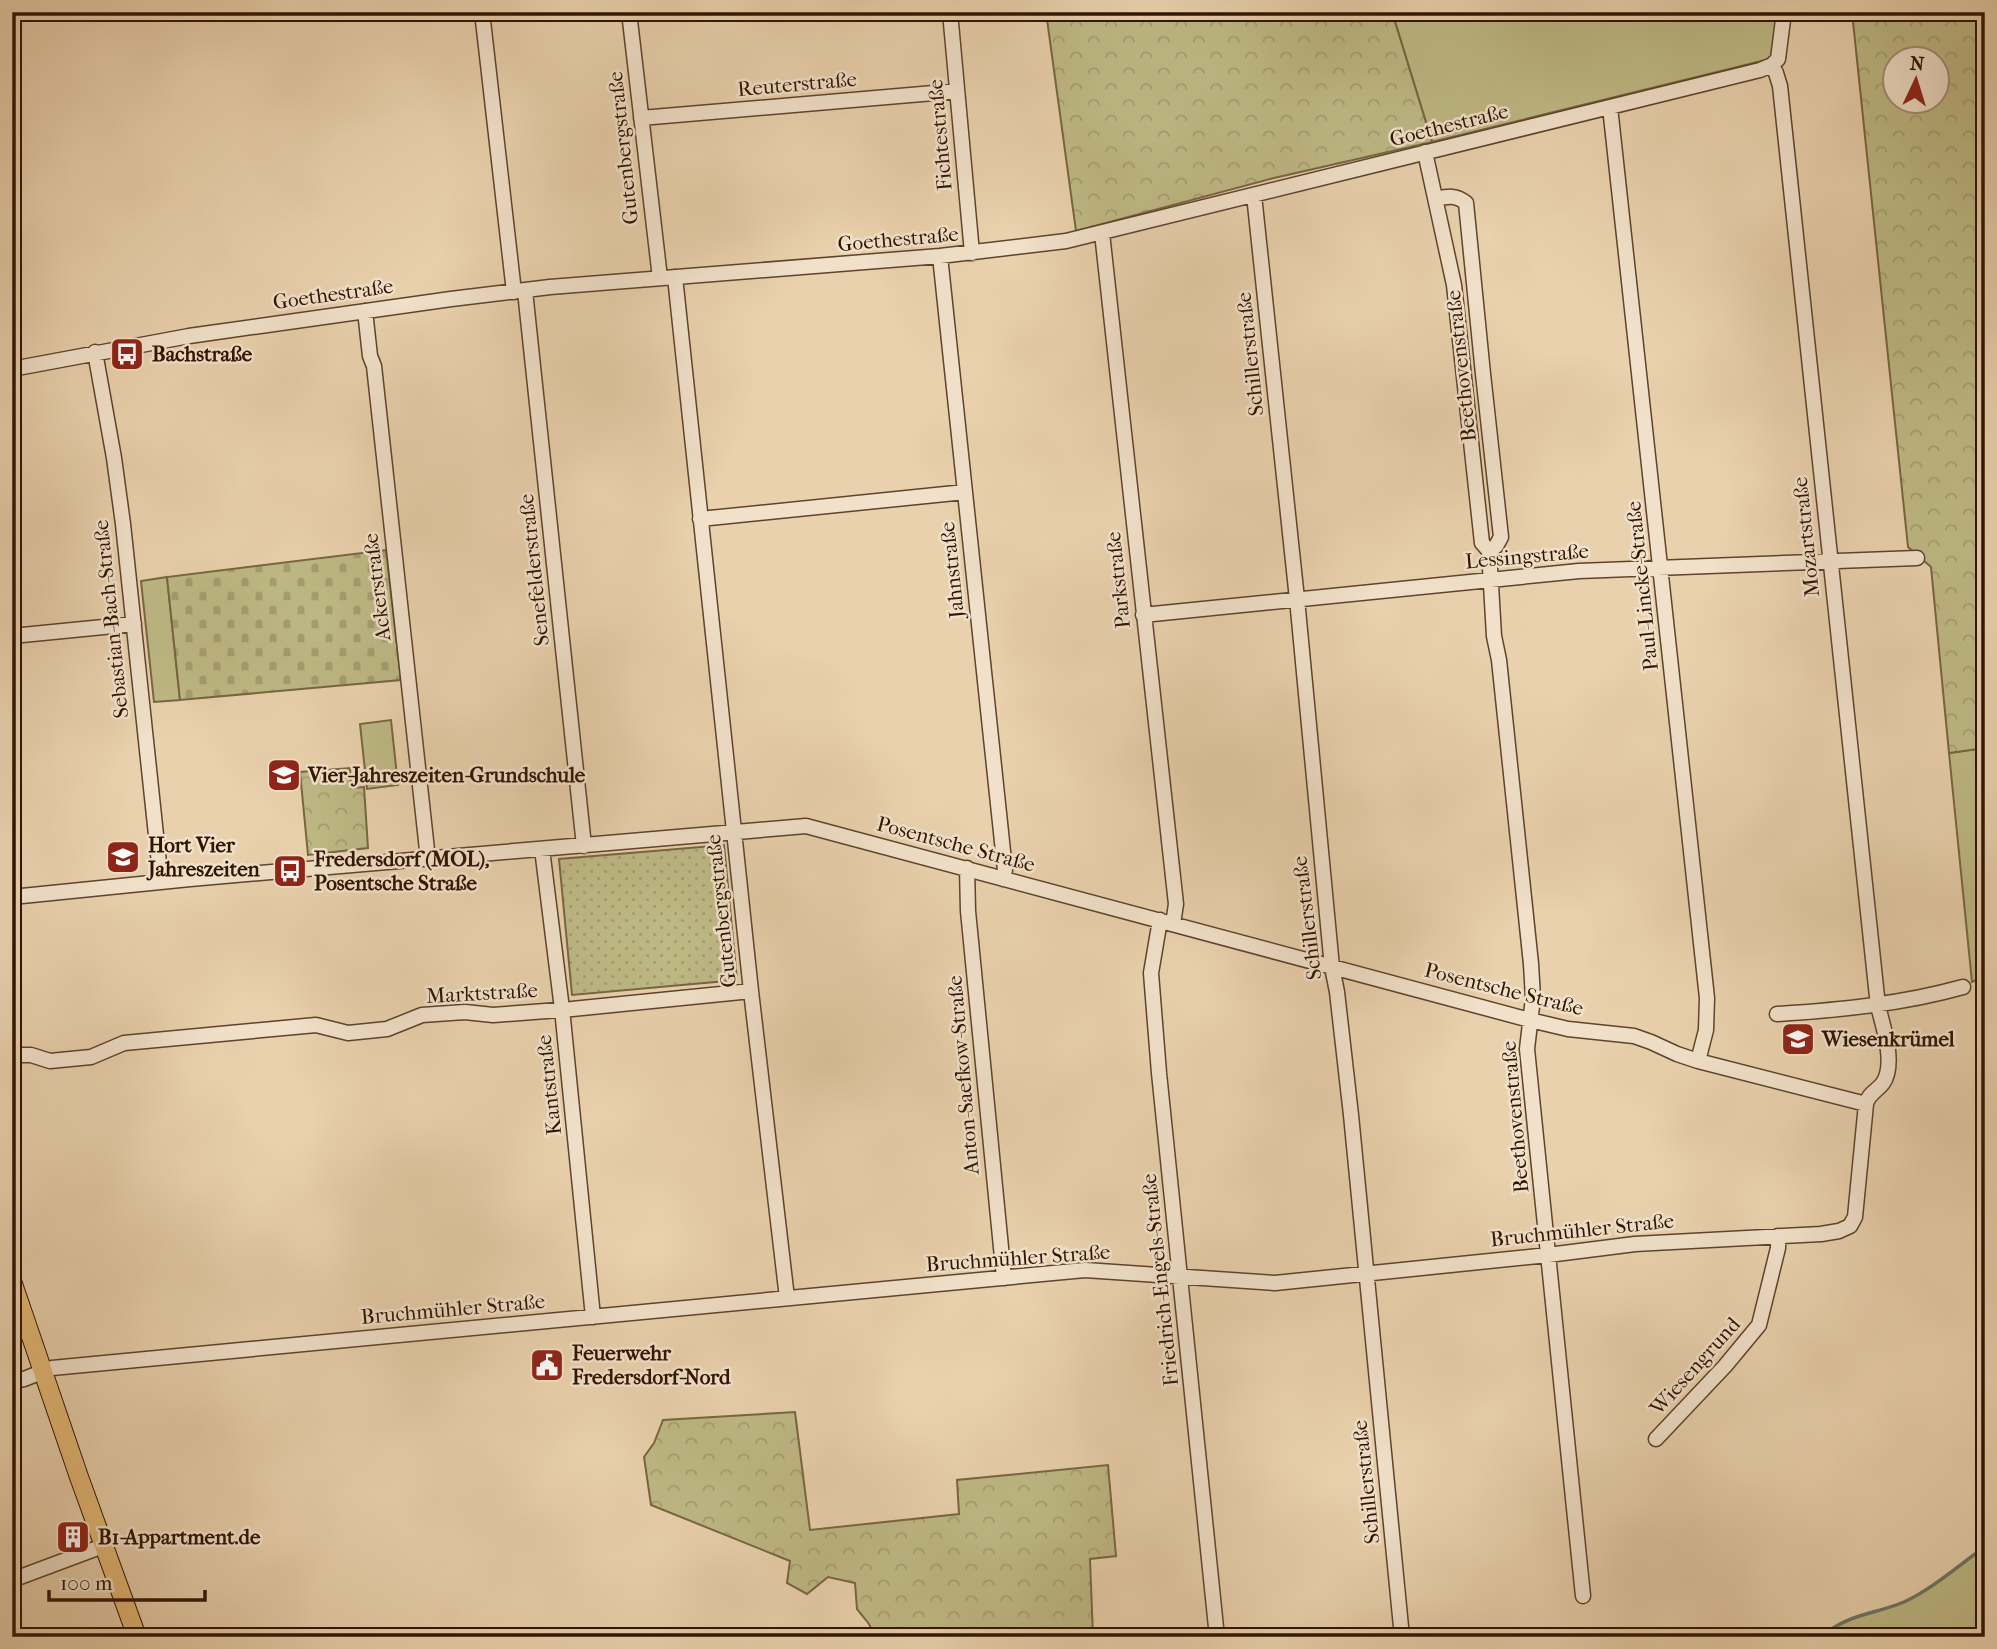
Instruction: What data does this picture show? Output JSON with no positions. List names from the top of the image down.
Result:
{
  "streets": {
    "street": [
      "Reuterstraße",
      "Goethestraße",
      "Fichtestraße",
      "Gutenbergstraße",
      "Schillerstraße",
      "Beethovenstraße",
      "Mozartstraße",
      "Lessingstraße",
      "Senefelderstraße",
      "Jahnstraße",
      "Parkstraße",
      "Paul-Lincke-Straße",
      "Ackerstraße",
      "Sebastian-Bach-Straße",
      "Posentsche Straße",
      "Marktstraße",
      "Anton-Saefkow-Straße",
      "Kantstraße",
      "Bruchmühler Straße",
      "Friedrich-Engels-Straße",
      "Wiesengrund"
    ]
  },
  "crossings": [
    ["Reuterstraße", "Fichtestraße"],
    ["Reuterstraße", "Gutenbergstraße"],
    ["Goethestraße", "Fichtestraße"],
    ["Goethestraße", "Gutenbergstraße"],
    ["Goethestraße", "Schillerstraße"],
    ["Goethestraße", "Beethovenstraße"],
    ["Goethestraße", "Mozartstraße"],
    ["Goethestraße", "Senefelderstraße"],
    ["Goethestraße", "Jahnstraße"],
    ["Goethestraße", "Parkstraße"],
    ["Goethestraße", "Paul-Lincke-Straße"],
    ["Goethestraße", "Ackerstraße"],
    ["Goethestraße", "Sebastian-Bach-Straße"],
    ["Gutenbergstraße", "Posentsche Straße"],
    ["Gutenbergstraße", "Marktstraße"],
    ["Gutenbergstraße", "Bruchmühler Straße"],
    ["Schillerstraße", "Lessingstraße"],
    ["Schillerstraße", "Posentsche Straße"],
    ["Schillerstraße", "Bruchmühler Straße"],
    ["Beethovenstraße", "Lessingstraße"],
    ["Beethovenstraße", "Posentsche Straße"],
    ["Beethovenstraße", "Bruchmühler Straße"],
    ["Mozartstraße", "Lessingstraße"],
    ["Mozartstraße", "Bruchmühler Straße"],
    ["Lessingstraße", "Parkstraße"],
    ["Lessingstraße", "Paul-Lincke-Straße"],
    ["Senefelderstraße", "Posentsche Straße"],
    ["Jahnstraße", "Posentsche Straße"],
    ["Parkstraße", "Posentsche Straße"],
    ["Parkstraße", "Friedrich-Engels-Straße"],
    ["Paul-Lincke-Straße", "Posentsche Straße"],
    ["Ackerstraße", "Posentsche Straße"],
    ["Sebastian-Bach-Straße", "Posentsche Straße"],
    ["Posentsche Straße", "Anton-Saefkow-Straße"],
    ["Posentsche Straße", "Kantstraße"],
    ["Posentsche Straße", "Bruchmühler Straße"],
    ["Posentsche Straße", "Friedrich-Engels-Straße"],
    ["Marktstraße", "Kantstraße"],
    ["Anton-Saefkow-Straße", "Bruchmühler Straße"],
    ["Kantstraße", "Bruchmühler Straße"],
    ["Bruchmühler Straße", "Friedrich-Engels-Straße"],
    ["Bruchmühler Straße", "Wiesengrund"]
  ],
  "places": {
    "bus stop": ["Bachstraße", "Fredersdorf (MOL), Posentsche Straße"],
    "school or university": ["Vier-Jahreszeiten-Grundschule", "Hort Vier Jahreszeiten", "Wiesenkrümel"],
    "public building": ["Feuerwehr Fredersdorf-Nord"],
    "building": ["B1-Appartment.de"]
  },
  "scale_bar": "100 m",
  "north": "top"
}
